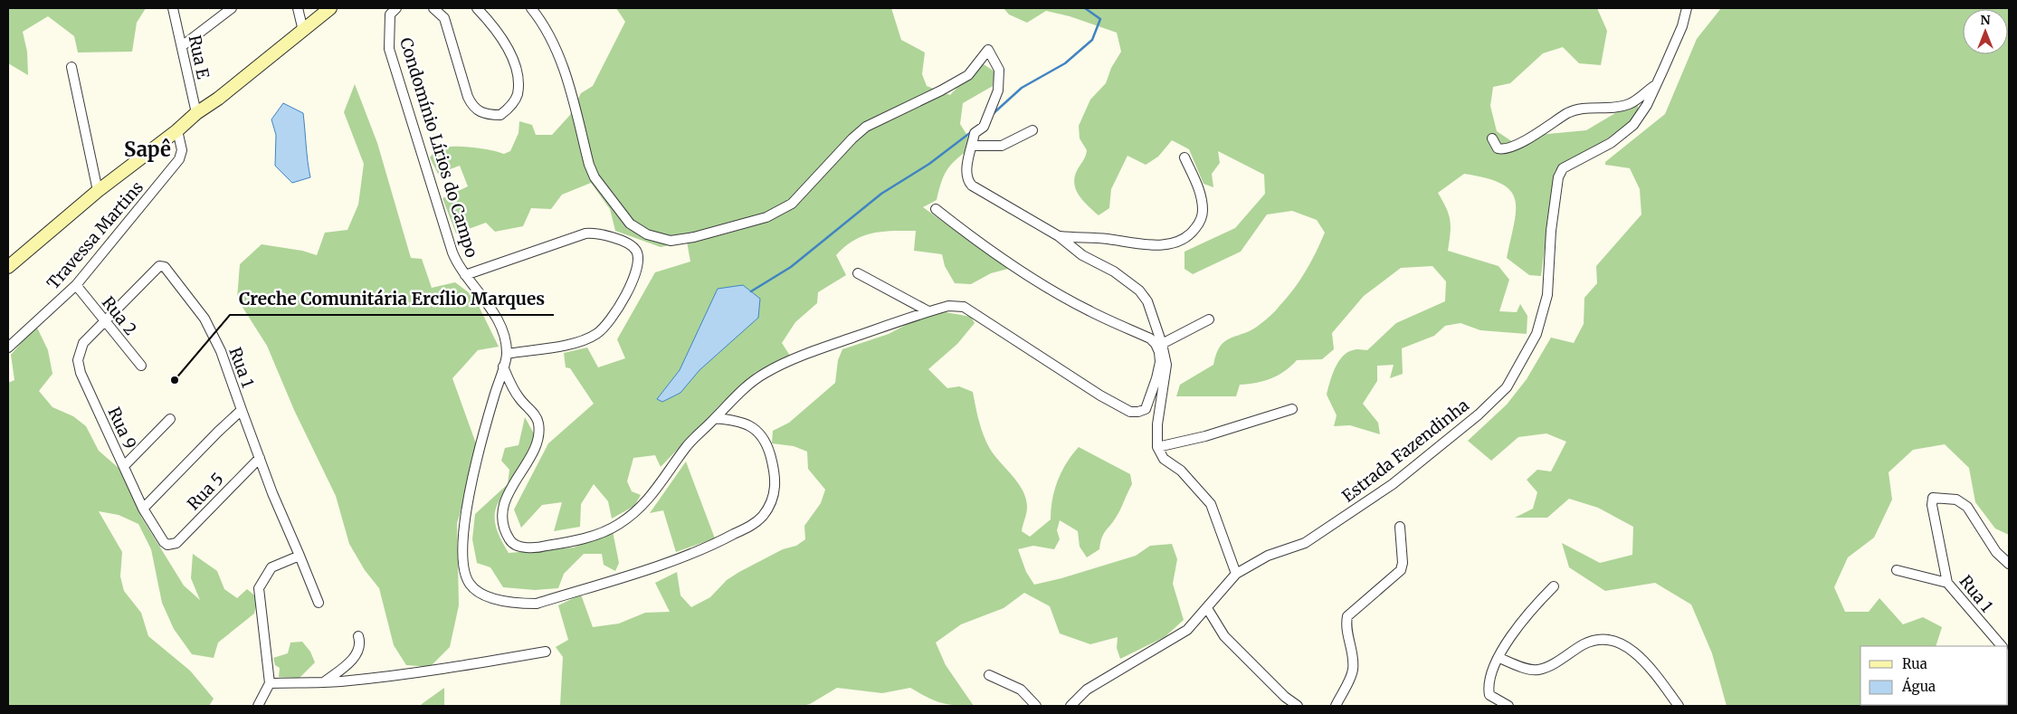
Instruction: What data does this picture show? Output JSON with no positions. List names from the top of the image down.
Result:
{
  "streets": {
    "street": [
      "Rua E",
      "Condomínio Lírios do Campo",
      "Travessa Martins",
      "Rua 2",
      "Rua 1",
      "Rua 9",
      "Estrada Fazendinha",
      "Rua 5"
    ]
  },
  "crossings": [
    ["Travessa Martins", "Rua 2"],
    ["Rua 2", "Rua 1"],
    ["Rua 2", "Rua 9"],
    ["Rua 1", "Rua 9"],
    ["Rua 9", "Rua 5"]
  ],
  "districts": ["Sapê"],
  "places": ["Creche Comunitária Ercílio Marques"],
  "legend": ["Rua", "Água"],
  "north": "top"
}
